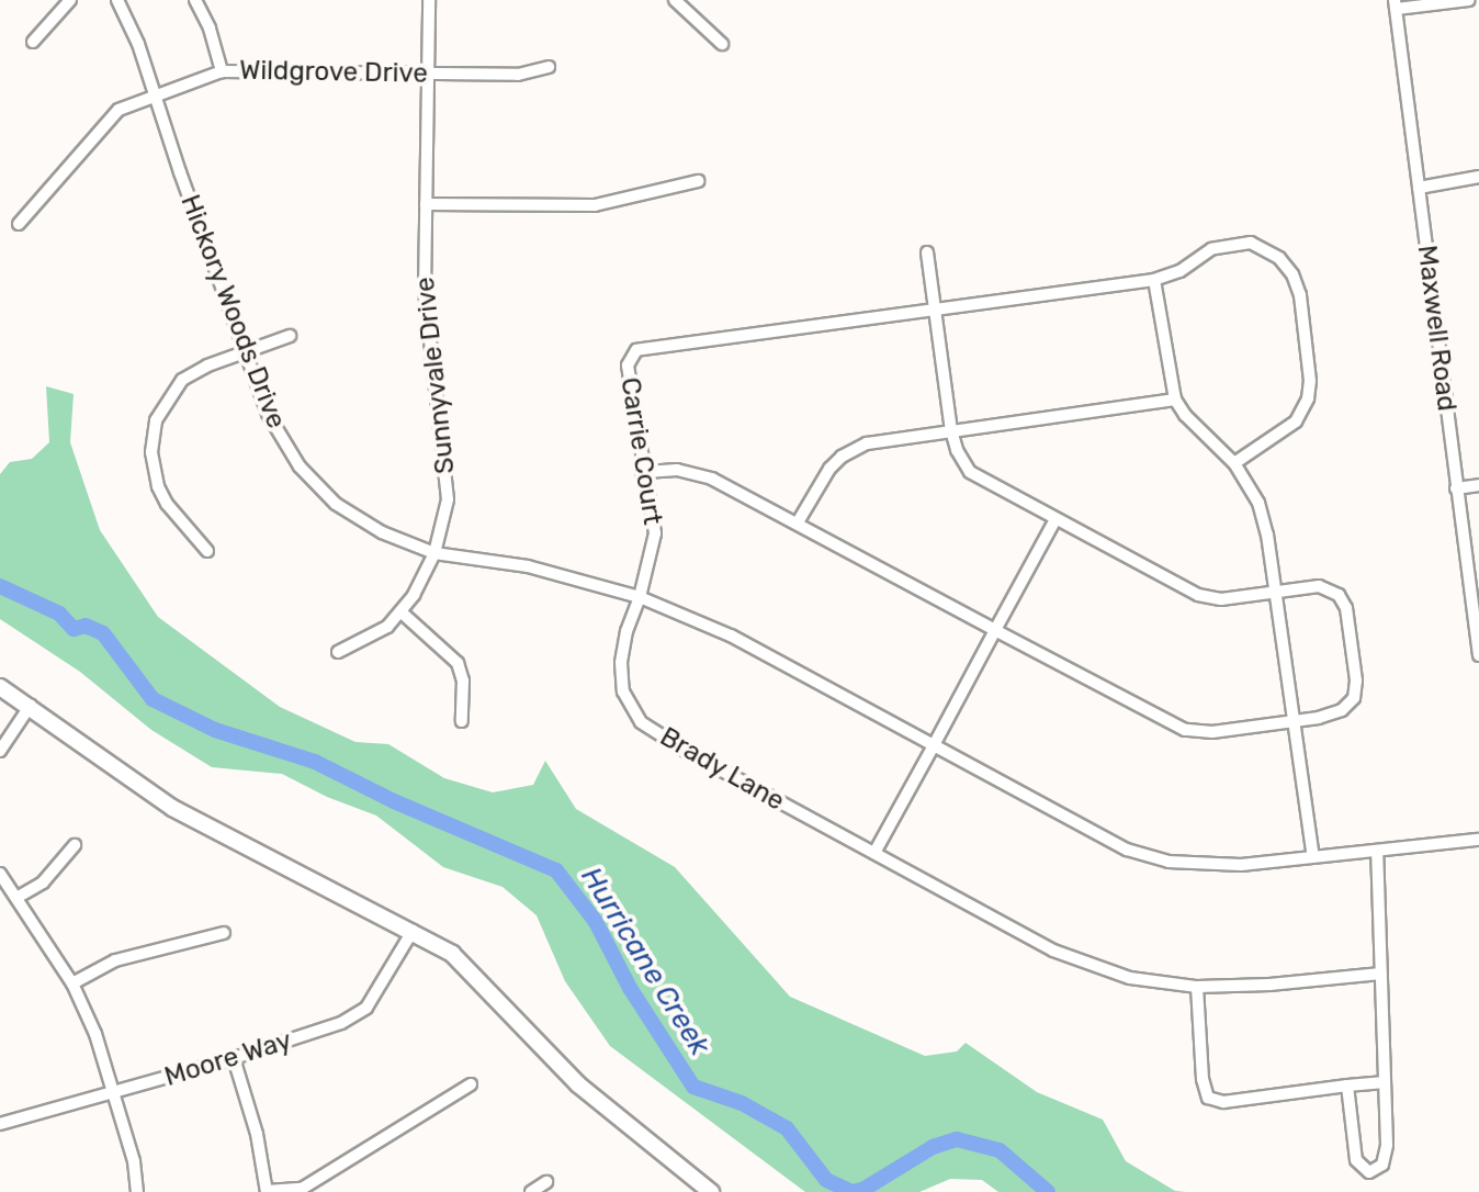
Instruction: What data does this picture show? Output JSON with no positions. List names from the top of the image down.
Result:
{
  "streets": {
    "street": [
      "Wildgrove Drive",
      "Hickory Woods Drive",
      "Maxwell Road",
      "Sunnyvale Drive",
      "Carrie Court",
      "Brady Lane",
      "Moore Way"
    ]
  },
  "crossings": [
    ["Wildgrove Drive", "Hickory Woods Drive"],
    ["Wildgrove Drive", "Sunnyvale Drive"],
    ["Hickory Woods Drive", "Sunnyvale Drive"],
    ["Hickory Woods Drive", "Carrie Court"],
    ["Hickory Woods Drive", "Brady Lane"],
    ["Carrie Court", "Brady Lane"]
  ],
  "water": ["Hurricane Creek"]
}
